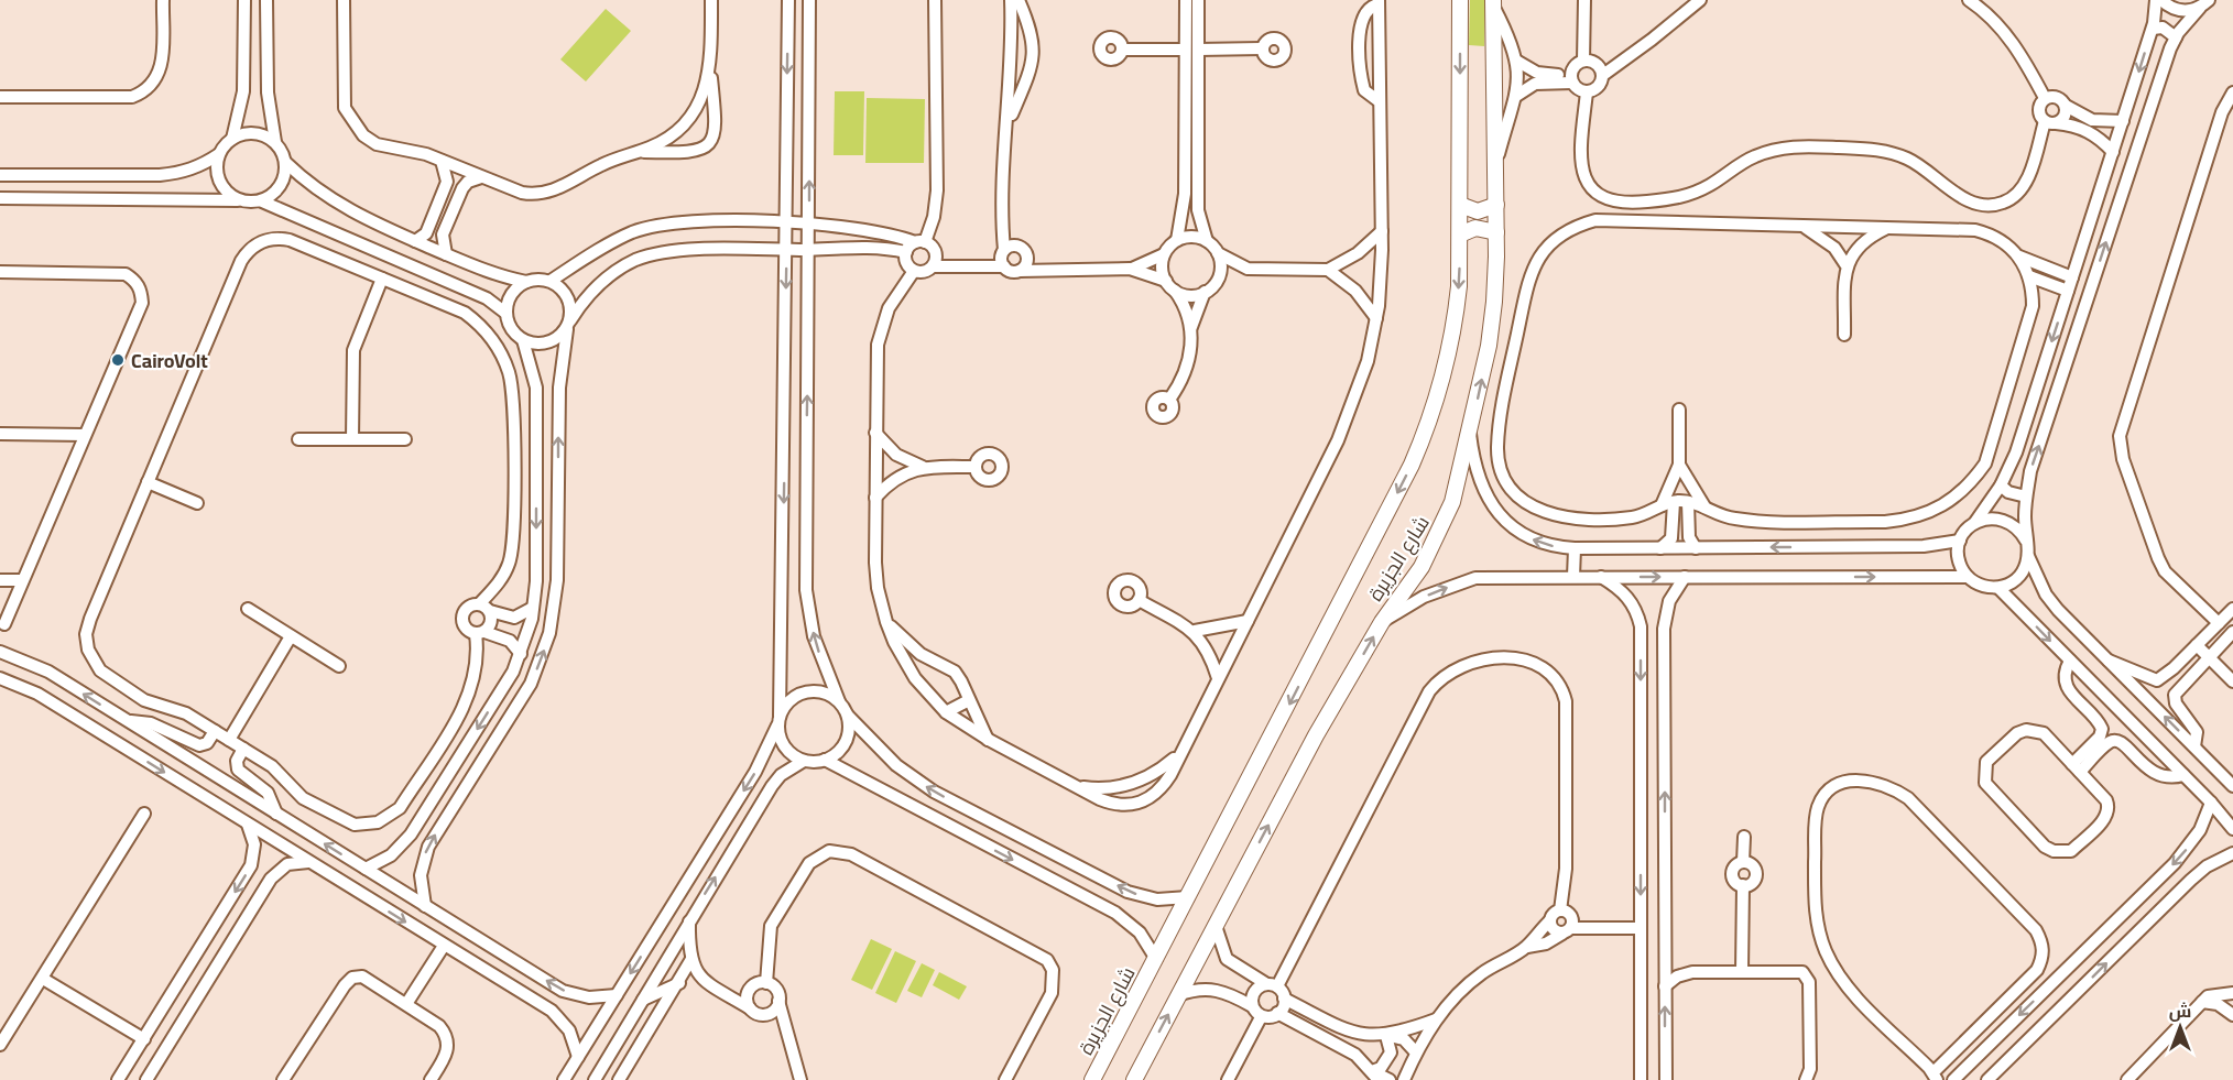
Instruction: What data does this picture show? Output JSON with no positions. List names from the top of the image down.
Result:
{
  "streets": {
    "main road": ["شارع الجزيرة"]
  },
  "places": ["CairoVolt"],
  "north": "top"
}
